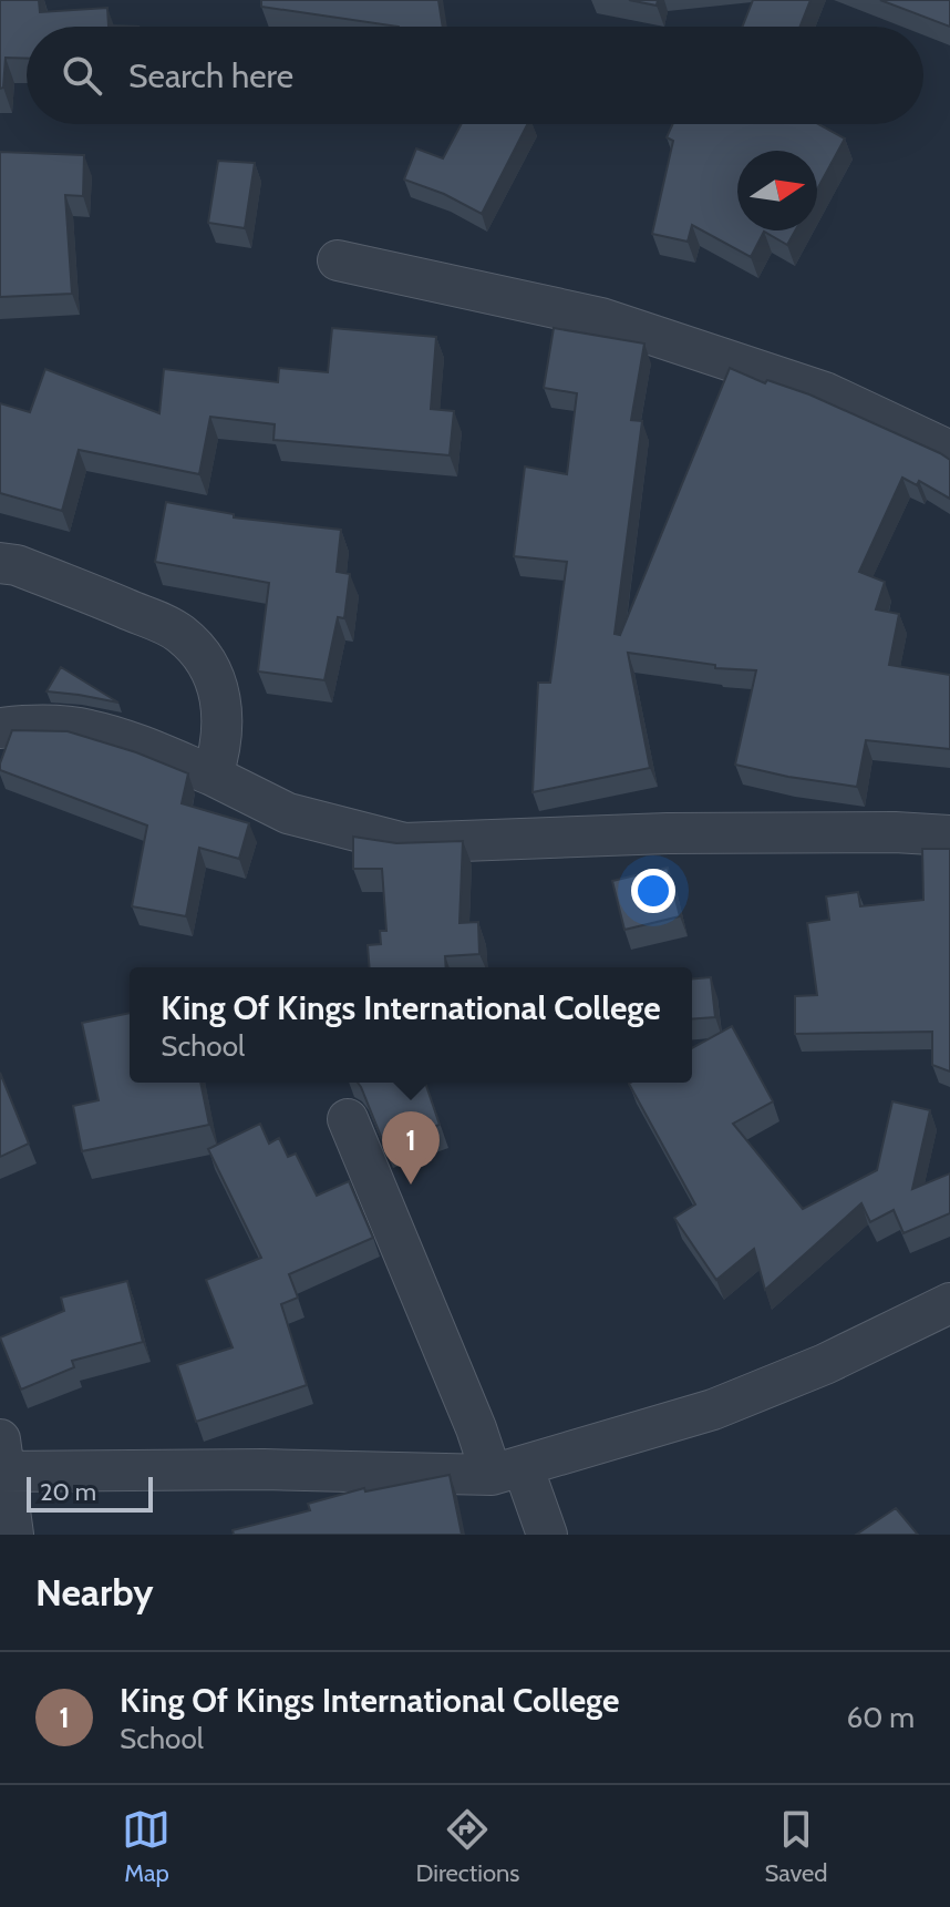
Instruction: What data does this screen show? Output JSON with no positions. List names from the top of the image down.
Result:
{
  "scale_bar": "20 m",
  "north": "right",
  "page": {
    "search": "Search here",
    "popup": ["King Of Kings International College", "School"],
    "pins": "1",
    "scale": "20 m",
    "heading": "Nearby",
    "list": [
      {
        "mark": "1",
        "name": "King Of Kings International College",
        "note": "School",
        "value": "60 m"
      }
    ],
    "nav": ["Map", "Directions", "Saved"]
  }
}
